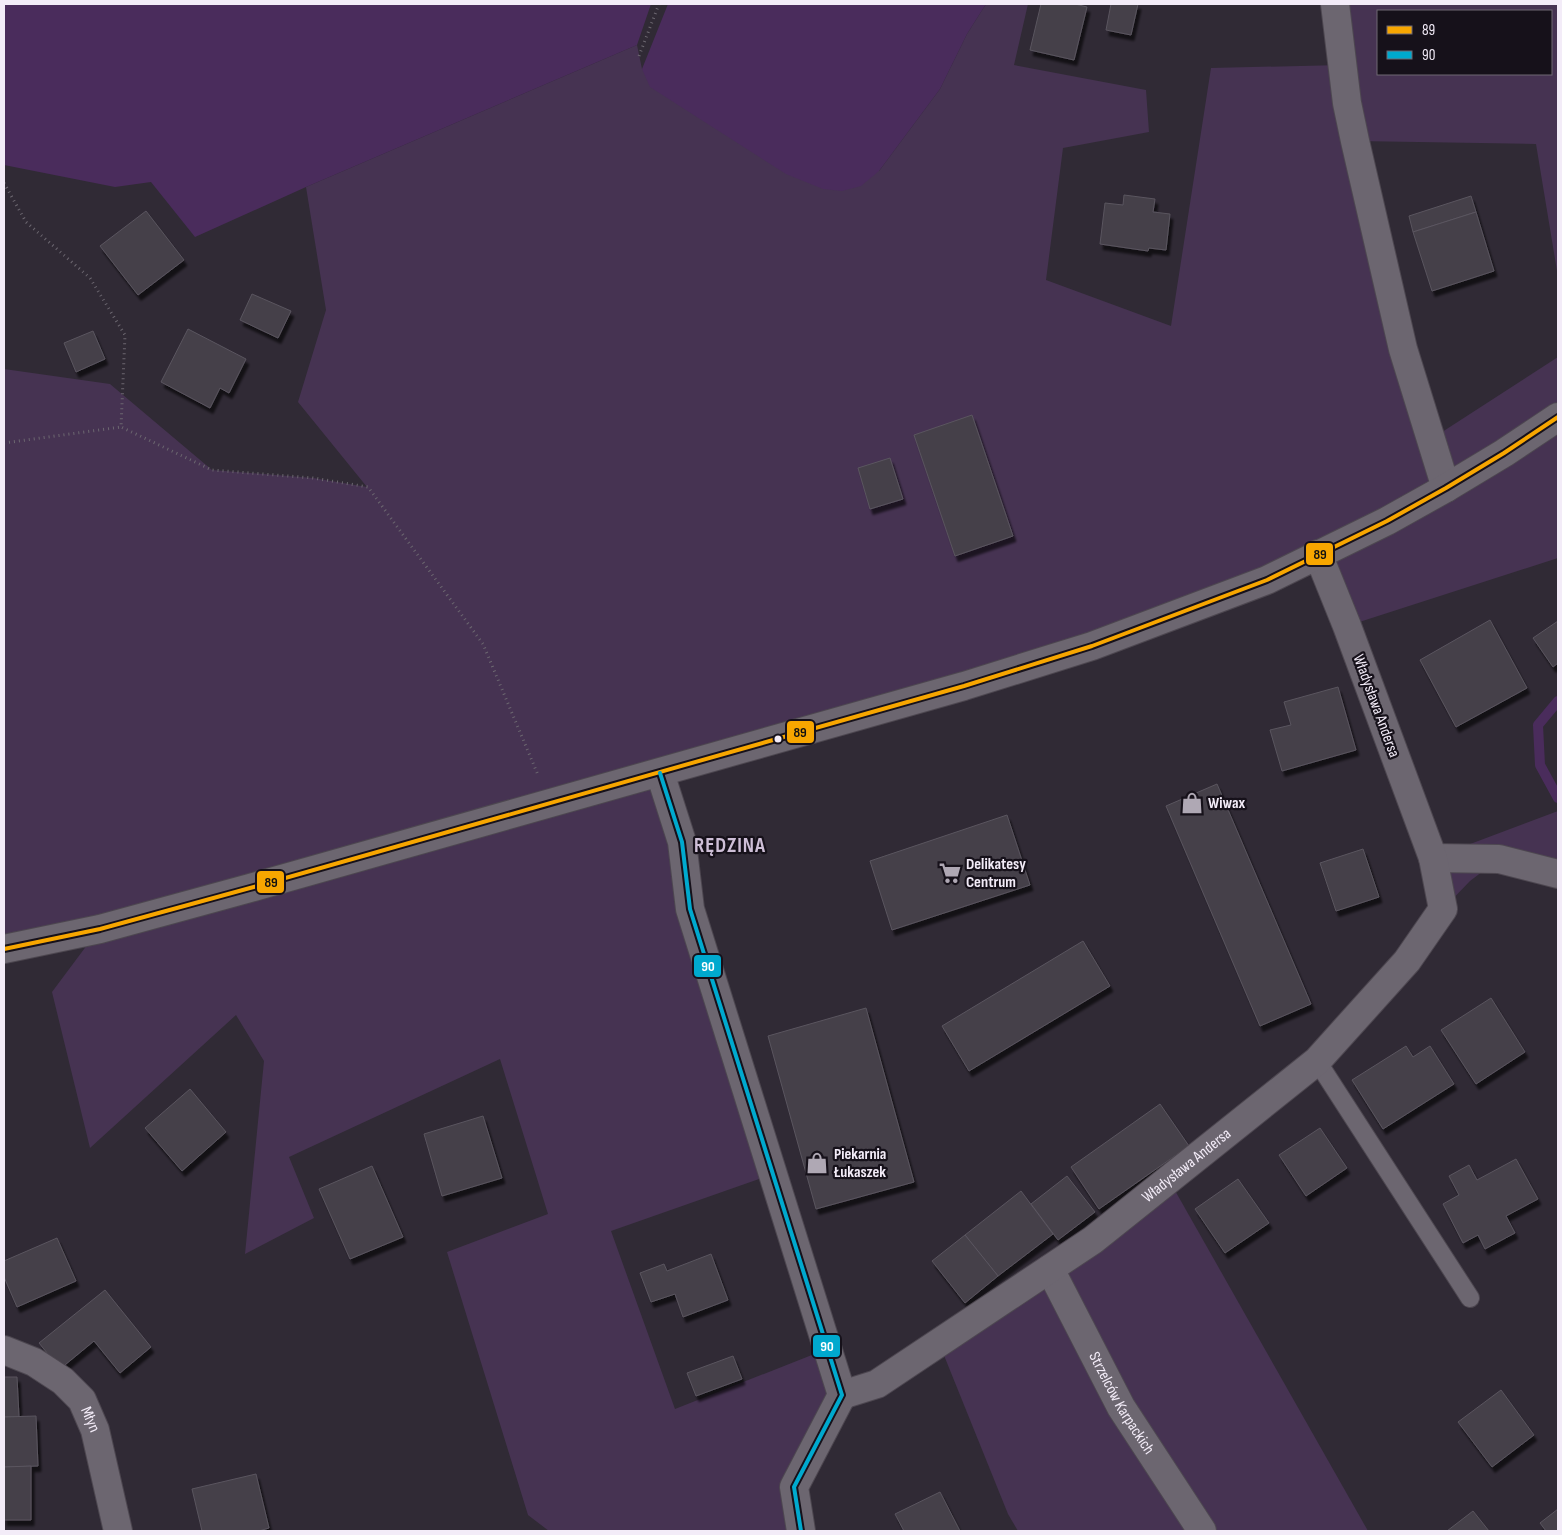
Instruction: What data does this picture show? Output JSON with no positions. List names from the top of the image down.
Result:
{
  "streets": {
    "street": ["Władysława Andersa", "Strzelców Karpackich", "Młyn"]
  },
  "crossings": [
    ["Władysława Andersa", "Strzelców Karpackich"]
  ],
  "districts": ["RĘDZINA"],
  "places": {
    "shop": ["Wiwax", "Piekarnia Łukaszek"],
    "supermarket": ["Delikatesy Centrum"]
  },
  "lines": ["transit line 89", "transit line 90"],
  "legend": ["89", "90"]
}
